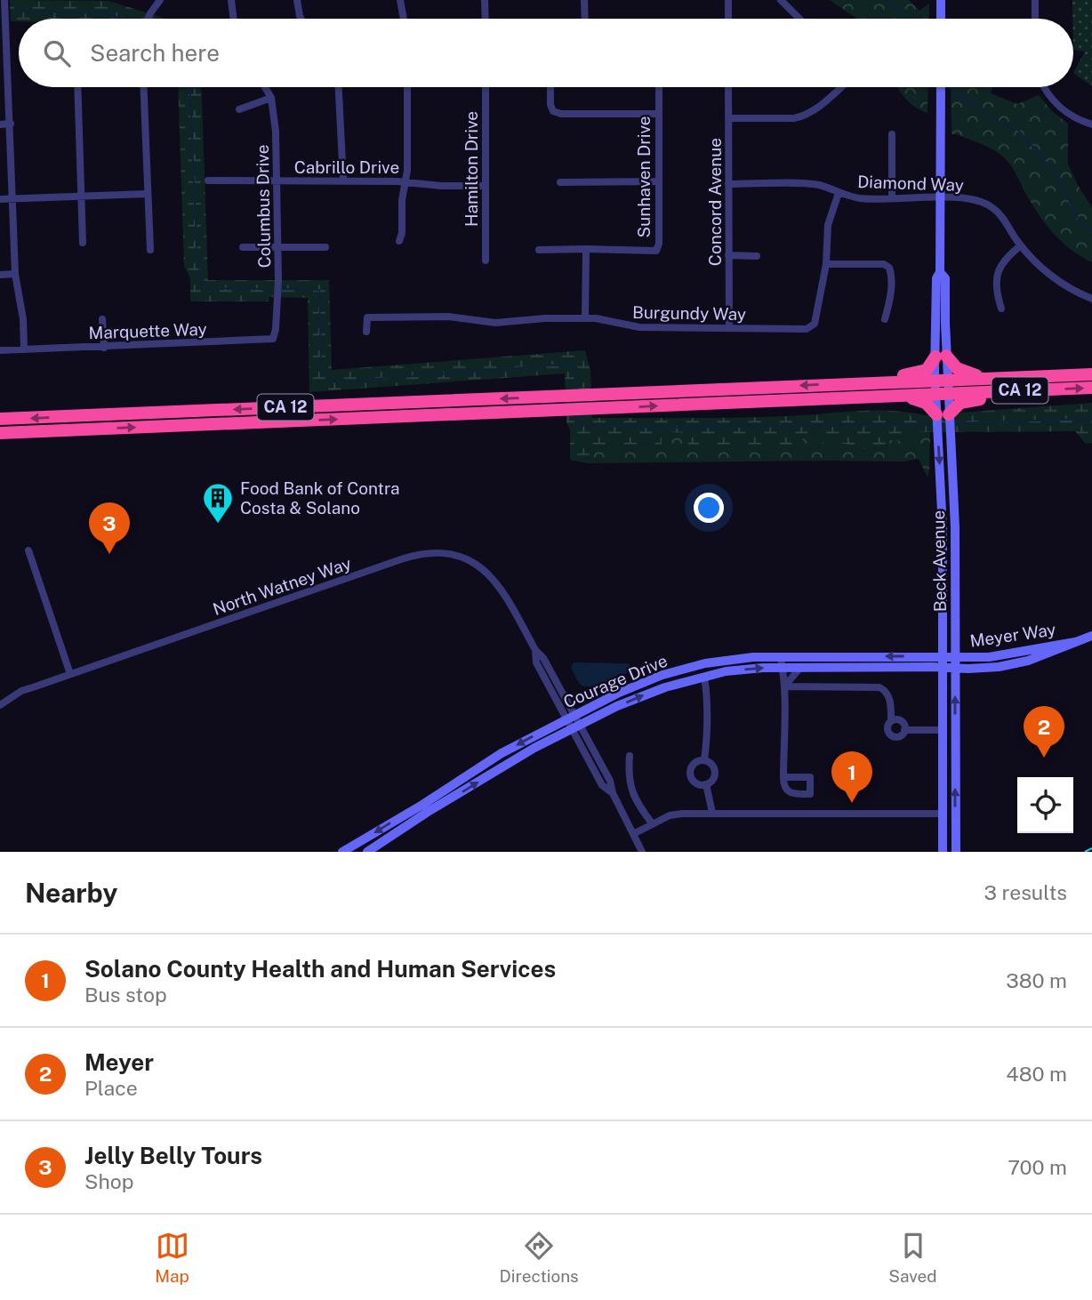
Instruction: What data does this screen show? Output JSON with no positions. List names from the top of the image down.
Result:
{
  "streets": {
    "highway": ["CA 12"],
    "street": [
      "Cabrillo Drive",
      "Hamilton Drive",
      "Sunhaven Drive",
      "Diamond Way",
      "Concord Avenue",
      "Columbus Drive",
      "Burgundy Way",
      "Marquette Way",
      "Beck Avenue",
      "North Watney Way",
      "Meyer Way",
      "Courage Drive"
    ]
  },
  "crossings": [
    ["Cabrillo Drive", "Hamilton Drive"],
    ["Cabrillo Drive", "Columbus Drive"],
    ["Diamond Way", "Concord Avenue"],
    ["Diamond Way", "Burgundy Way"],
    ["Diamond Way", "Beck Avenue"],
    ["Concord Avenue", "Burgundy Way"],
    ["Columbus Drive", "Marquette Way"],
    ["CA 12", "Beck Avenue"],
    ["Beck Avenue", "Meyer Way"],
    ["Beck Avenue", "Courage Drive"],
    ["North Watney Way", "Courage Drive"],
    ["Meyer Way", "Courage Drive"]
  ],
  "places": {
    "building": ["Food Bank of Contra Costa & Solano"]
  },
  "page": {
    "search": "Search here",
    "pins": ["3", "2", "1"],
    "heading": ["Nearby", "3 results"],
    "list": [
      {
        "mark": "1",
        "name": "Solano County Health and Human Services",
        "note": "Bus stop",
        "value": "380 m"
      },
      {
        "mark": "2",
        "name": "Meyer",
        "note": "Place",
        "value": "480 m"
      },
      {
        "mark": "3",
        "name": "Jelly Belly Tours",
        "note": "Shop",
        "value": "700 m"
      }
    ],
    "nav": ["Map", "Directions", "Saved"]
  }
}
